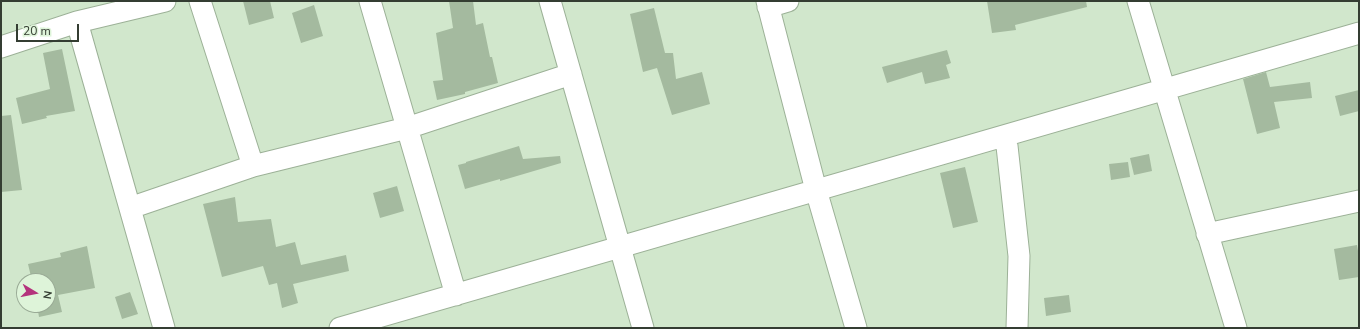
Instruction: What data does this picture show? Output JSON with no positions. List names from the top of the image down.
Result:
{
  "scale_bar": "20 m",
  "north": "right"
}
